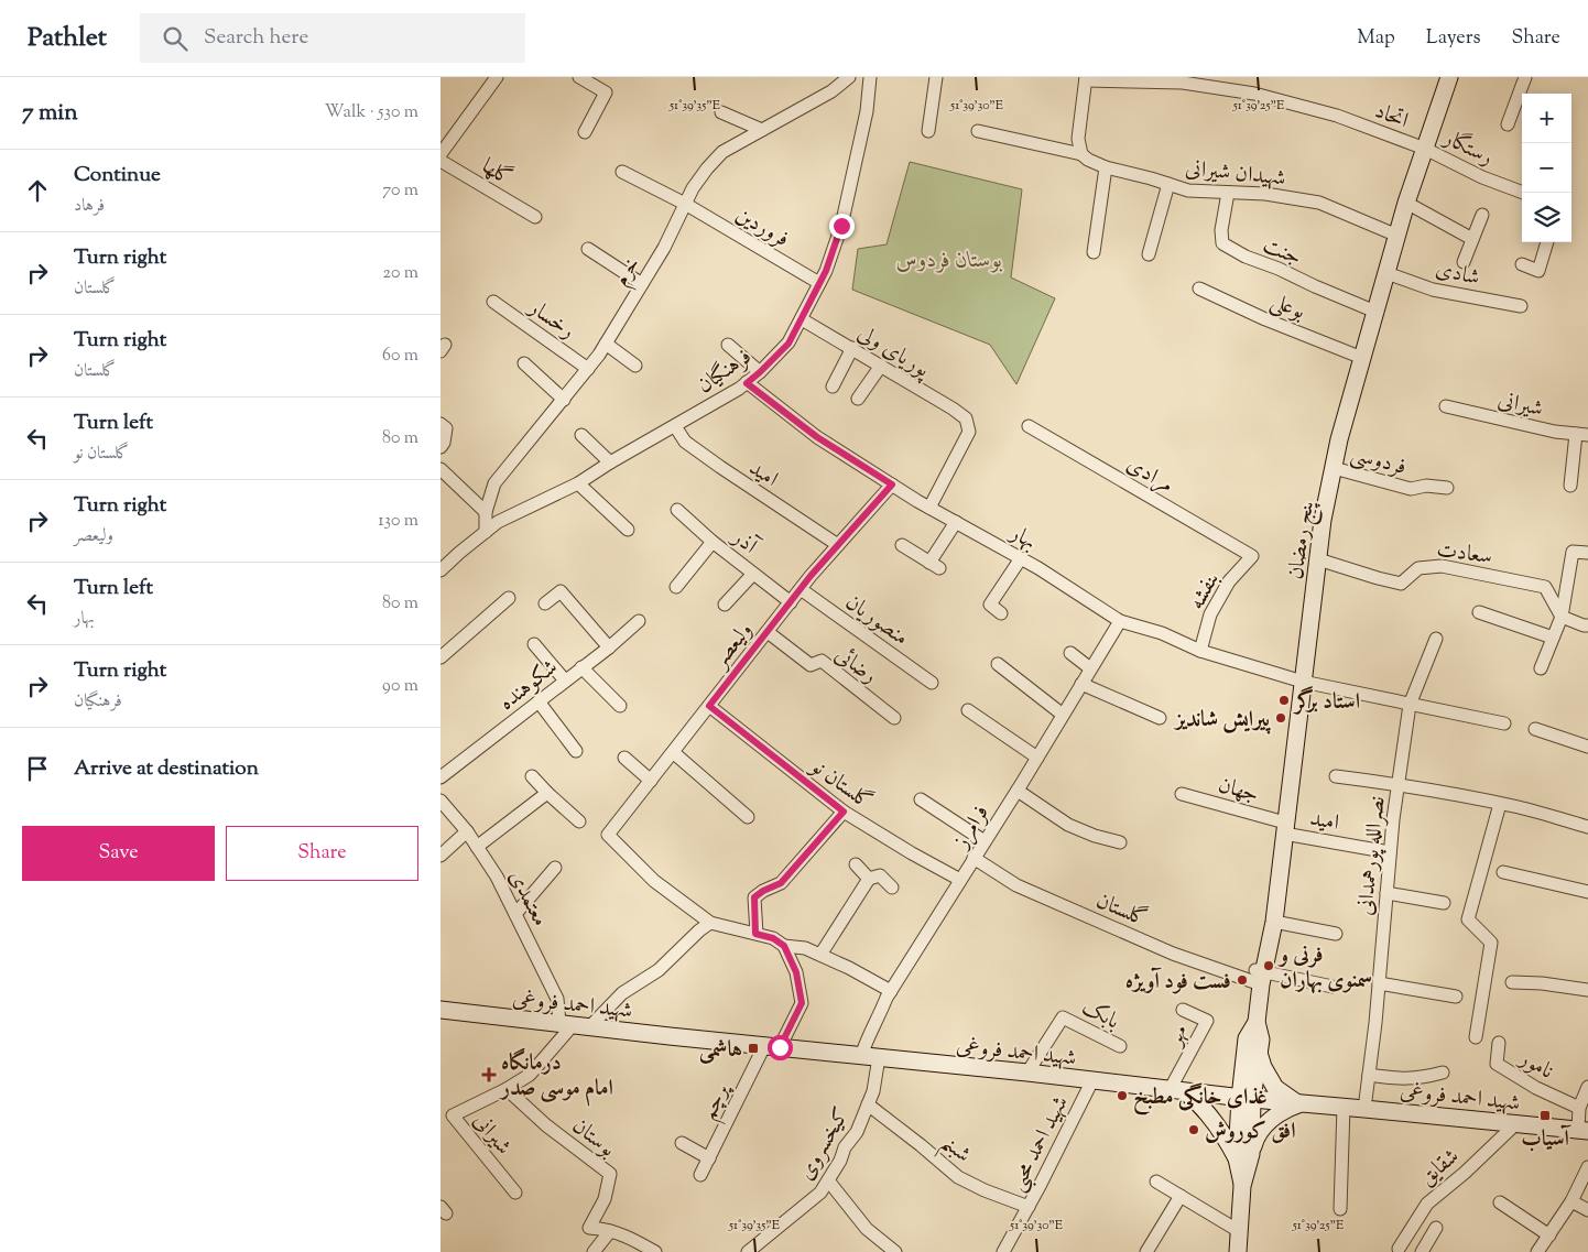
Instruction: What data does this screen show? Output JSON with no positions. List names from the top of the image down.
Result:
{
  "streets": {
    "main road": ["پنج رمضان", "شهید احمد فروغی"],
    "street": [
      "اتحاد",
      "رستگار",
      "گلها",
      "شهیدان شیرانی",
      "فروردین",
      "جنت",
      "خرم",
      "شادی",
      "بوعلی",
      "رخسار",
      "پوریای ولی",
      "فرهنگیان",
      "شیرانی",
      "فردوسی",
      "امید",
      "مرادی",
      "بهار",
      "آذر",
      "سعادت",
      "بنفشه",
      "منصوریان",
      "ولیعصر",
      "رضائی",
      "شکوهنده",
      "گلستان نو",
      "جهان",
      "فرامرز",
      "نصرالله پورهمدانی",
      "معتمدی",
      "گلستان",
      "بابک",
      "مهر",
      "نامور",
      "پرچم",
      "بوستان",
      "کیخسروی",
      "شهید احمد محبی",
      "شبنم",
      "شقایق"
    ]
  },
  "crossings": [
    ["اتحاد", "رستگار"],
    ["اتحاد", "پنج رمضان"],
    ["رستگار", "پنج رمضان"],
    ["شهیدان شیرانی", "جنت"],
    ["شهیدان شیرانی", "پنج رمضان"],
    ["فروردین", "خرم"],
    ["فروردین", "فرهنگیان"],
    ["جنت", "پنج رمضان"],
    ["خرم", "رخسار"],
    ["خرم", "فرهنگیان"],
    ["شادی", "پنج رمضان"],
    ["بوعلی", "پنج رمضان"],
    ["پوریای ولی", "فرهنگیان"],
    ["پوریای ولی", "بهار"],
    ["فرهنگیان", "امید"],
    ["فرهنگیان", "بهار"],
    ["شیرانی", "معتمدی"],
    ["شیرانی", "شهید احمد فروغی"],
    ["شیرانی", "بوستان"],
    ["فردوسی", "پنج رمضان"],
    ["امید", "پنج رمضان"],
    ["امید", "ولیعصر"],
    ["امید", "جهان"],
    ["امید", "نصرالله پورهمدانی"],
    ["مرادی", "بنفشه"],
    ["بهار", "پنج رمضان"],
    ["بهار", "بنفشه"],
    ["بهار", "ولیعصر"],
    ["بهار", "فرامرز"],
    ["بهار", "نصرالله پورهمدانی"],
    ["پنج رمضان", "سعادت"],
    ["پنج رمضان", "جهان"],
    ["پنج رمضان", "گلستان"],
    ["پنج رمضان", "شهید احمد فروغی"],
    ["آذر", "ولیعصر"],
    ["منصوریان", "ولیعصر"],
    ["ولیعصر", "رضائی"],
    ["ولیعصر", "گلستان نو"],
    ["گلستان نو", "فرامرز"],
    ["فرامرز", "گلستان"],
    ["فرامرز", "شهید احمد فروغی"],
    ["نصرالله پورهمدانی", "شهید احمد فروغی"],
    ["معتمدی", "شهید احمد فروغی"],
    ["شهید احمد فروغی", "بابک"],
    ["شهید احمد فروغی", "مهر"],
    ["شهید احمد فروغی", "پرچم"],
    ["شهید احمد فروغی", "کیخسروی"],
    ["شهید احمد فروغی", "شهید احمد محبی"],
    ["شهید احمد فروغی", "شقایق"],
    ["کیخسروی", "شبنم"],
    ["شهید احمد محبی", "شبنم"]
  ],
  "parks": ["بوستان فردوس"],
  "places": {
    "other": [
      "استاد برگر",
      "پیرایش شاندیز",
      "فرنی و سمنوی بهاران",
      "فست فود آویژه",
      "غذای خانگی مطبخ",
      "افق کوروش"
    ],
    "transit": ["هاشمی", "آسیاب"],
    "health": ["درمانگاه امام موسی صدر"]
  },
  "page": {
    "header": "Pathlet",
    "search": "Search here",
    "nav": ["Map", "Layers", "Share"],
    "heading": ["7 min", "Walk · 530 m"],
    "map_buttons": ["+", "−"],
    "list": [
      ["Continue", "فرهاد", "70 m"],
      ["Turn right", "گلستان", "20 m"],
      ["Turn right", "گلستان", "60 m"],
      ["Turn left", "گلستان نو", "80 m"],
      ["Turn right", "ولیعصر", "130 m"],
      ["Turn left", "بهار", "80 m"],
      ["Turn right", "فرهنگیان", "90 m"],
      "Arrive at destination"
    ],
    "buttons": ["Save", "Share"]
  },
  "coordinates": ["51°39'35\"E", "51°39'30\"E", "51°39'25\"E"]
}
